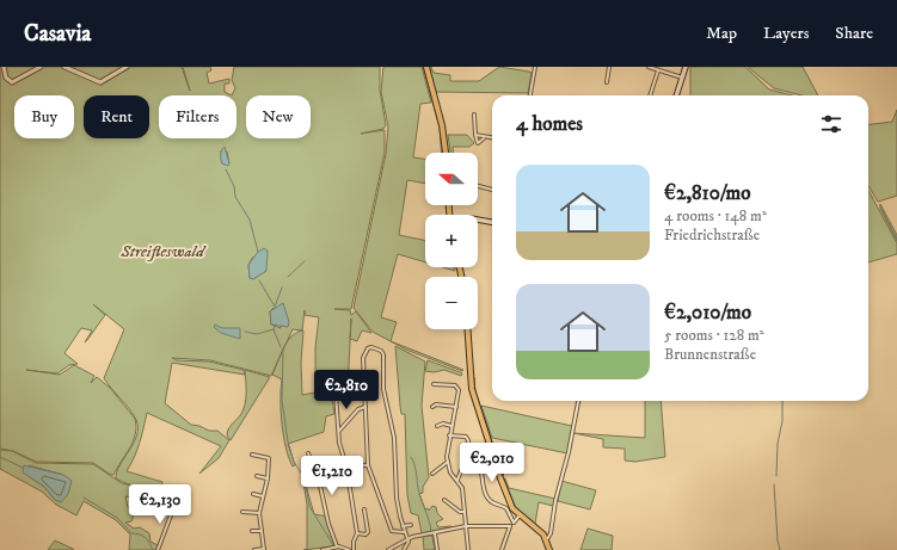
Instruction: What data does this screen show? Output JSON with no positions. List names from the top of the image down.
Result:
{
  "parks": ["Streifleswald"],
  "north": "left",
  "page": {
    "header": "Casavia",
    "nav": ["Map", "Layers", "Share"],
    "chip": [
      "Buy",
      "Rent",
      "Filters",
      "New"
    ],
    "heading": "4 homes",
    "map_buttons": ["+", "−"],
    "list": [
      {
        "name": "€2,810/mo",
        "note": "4 rooms · 148 m² · Friedrichstraße"
      },
      {
        "name": "€2,010/mo",
        "note": "5 rooms · 128 m² · Brunnenstraße"
      }
    ],
    "price": [
      "€2,810",
      "€2,010",
      "€1,210",
      "€2,130"
    ]
  }
}
